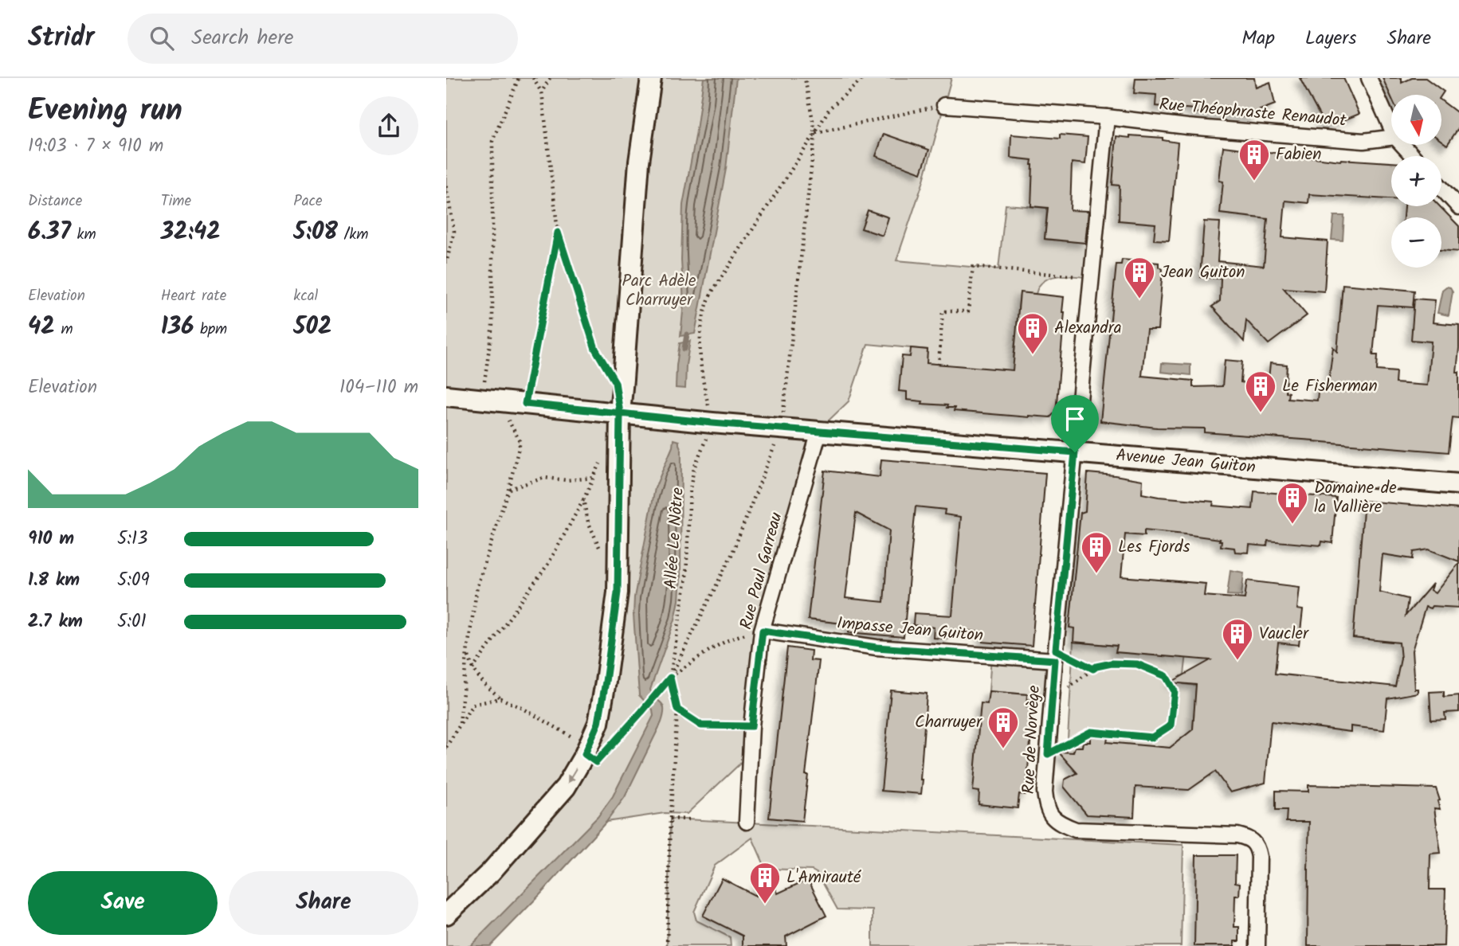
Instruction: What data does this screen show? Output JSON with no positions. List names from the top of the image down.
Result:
{
  "streets": {
    "main road": ["Avenue Jean Guiton"],
    "street": [
      "Rue Théophraste Renaudot",
      "Rue Paul Garreau",
      "Impasse Jean Guiton",
      "Rue de Norvège"
    ],
    "path": ["Allée Le Nôtre"]
  },
  "crossings": [
    ["Avenue Jean Guiton", "Allée Le Nôtre"],
    ["Avenue Jean Guiton", "Rue Paul Garreau"],
    ["Avenue Jean Guiton", "Rue de Norvège"],
    ["Rue Paul Garreau", "Impasse Jean Guiton"],
    ["Impasse Jean Guiton", "Rue de Norvège"]
  ],
  "parks": ["Parc Adèle Charruyer"],
  "places": {
    "building": [
      "Fabien",
      "Jean Guiton",
      "Alexandra",
      "Le Fisherman",
      "Domaine de la Vallière",
      "Les Fjords",
      "Vaucler",
      "Charruyer",
      "L'Amirauté"
    ]
  },
  "north": "bottom",
  "page": {
    "header": "Stridr",
    "search": "Search here",
    "nav": ["Map", "Layers", "Share"],
    "heading": ["Evening run", "19:03 · 7 × 910 m"],
    "map_buttons": ["+", "−"],
    "stats": [
      ["Distance", "6.37 km"],
      ["Time", "32:42"],
      ["Pace", "5:08 /km"],
      ["Elevation", "42 m"],
      ["Heart rate", "136 bpm"],
      ["kcal", "502"]
    ],
    "chart": ["Elevation", "104–110 m"],
    "list": [
      {
        "name": "910 m",
        "note": "5:13"
      },
      {
        "name": "1.8 km",
        "note": "5:09"
      },
      {
        "name": "2.7 km",
        "note": "5:01"
      }
    ],
    "buttons": ["Save", "Share"]
  }
}
